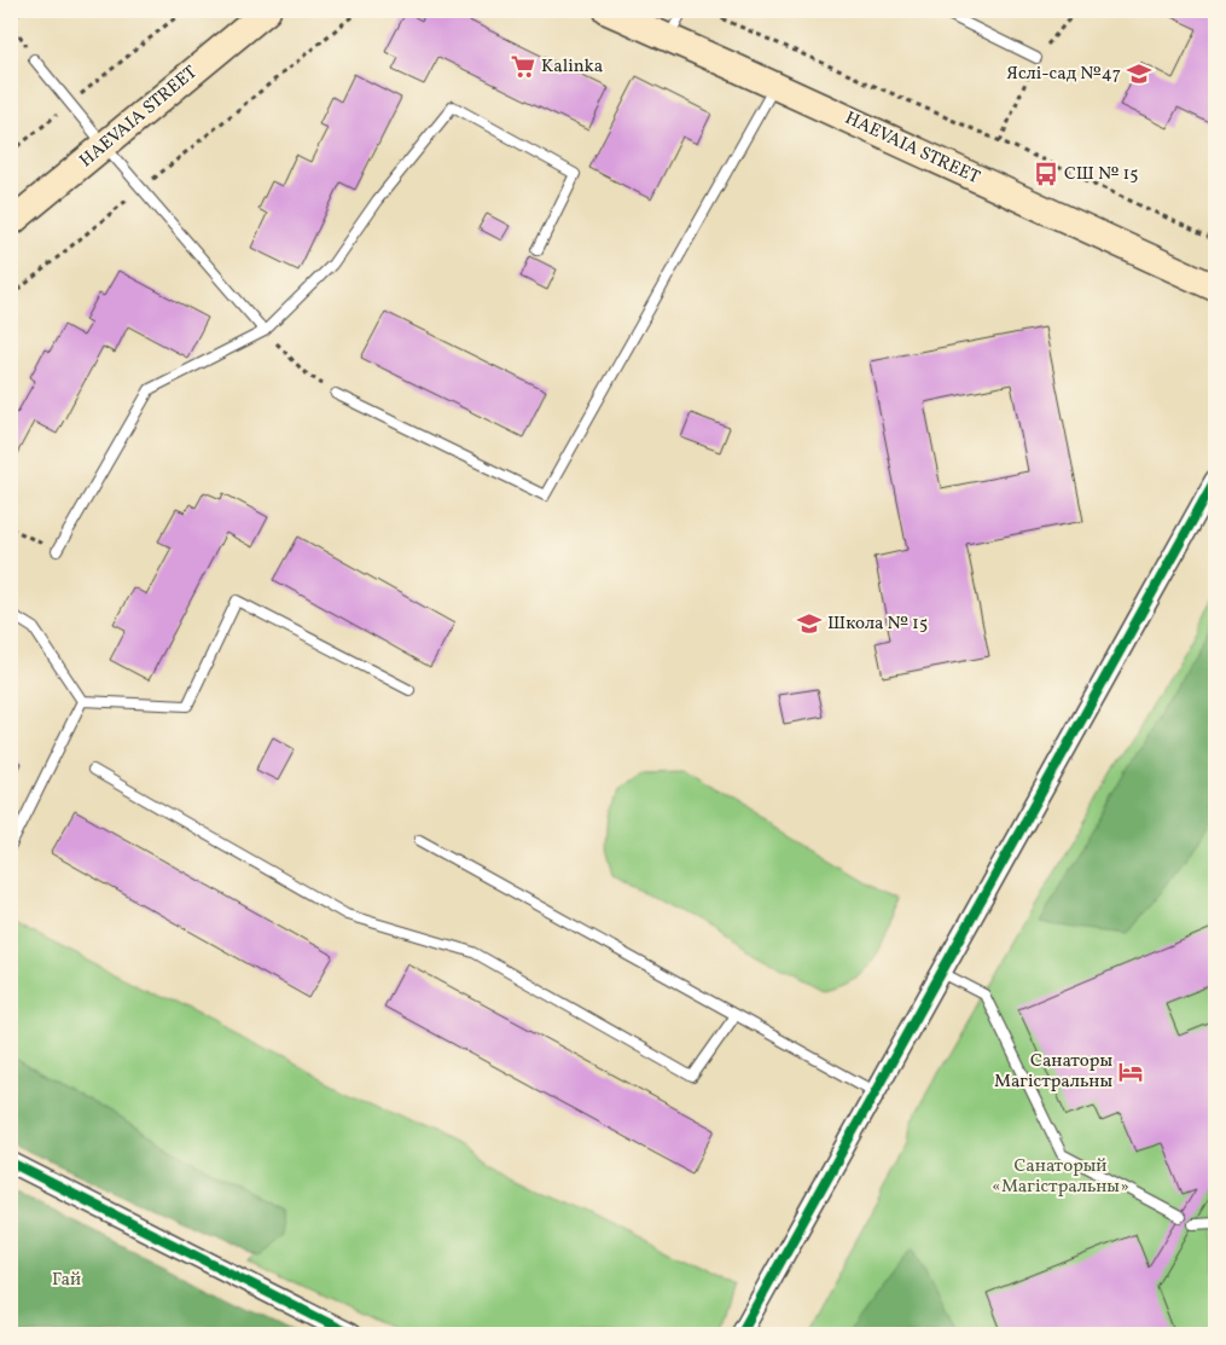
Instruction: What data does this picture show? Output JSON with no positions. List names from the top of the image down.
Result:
{
  "streets": {
    "main road": ["HAEVAIA STREET"]
  },
  "parks": ["Санаторый «Магістральны»", "Гай"],
  "places": {
    "supermarket": ["Kalinka"],
    "school or university": ["Яслі-сад №47", "Школа № 15"],
    "bus stop": ["СШ № 15"],
    "hotel": ["Санаторы Магістральны"]
  }
}
